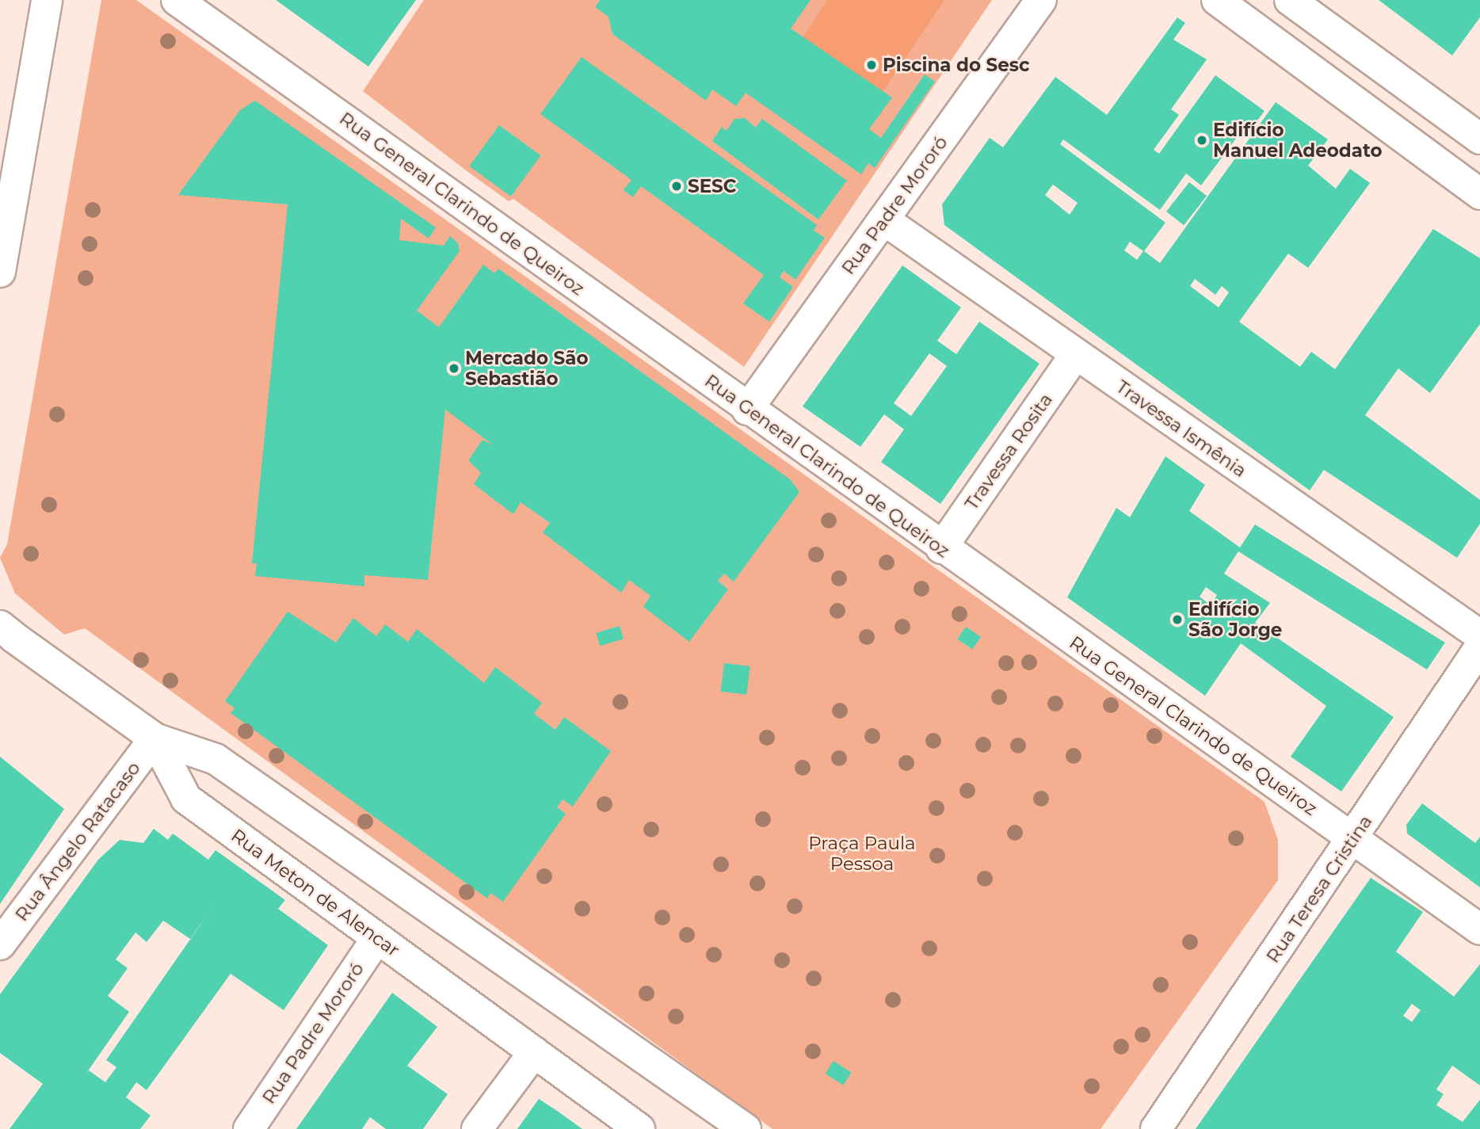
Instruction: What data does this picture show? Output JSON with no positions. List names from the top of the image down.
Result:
{
  "streets": {
    "street": [
      "Rua General Clarindo de Queiroz",
      "Rua Padre Mororó",
      "Travessa Ismênia",
      "Travessa Rosita",
      "Rua Ângelo Ratacaso",
      "Rua Teresa Cristina",
      "Rua Meton de Alencar"
    ]
  },
  "crossings": [
    ["Rua General Clarindo de Queiroz", "Rua Padre Mororó"],
    ["Rua General Clarindo de Queiroz", "Travessa Rosita"],
    ["Rua General Clarindo de Queiroz", "Rua Teresa Cristina"],
    ["Rua Padre Mororó", "Travessa Ismênia"],
    ["Rua Padre Mororó", "Rua Meton de Alencar"],
    ["Travessa Ismênia", "Travessa Rosita"],
    ["Rua Ângelo Ratacaso", "Rua Meton de Alencar"]
  ],
  "parks": ["Praça Paula Pessoa"],
  "places": [
    "Piscina do Sesc",
    "Edifício Manuel Adeodato",
    "SESC",
    "Mercado São Sebastião",
    "Edifício São Jorge"
  ]
}
